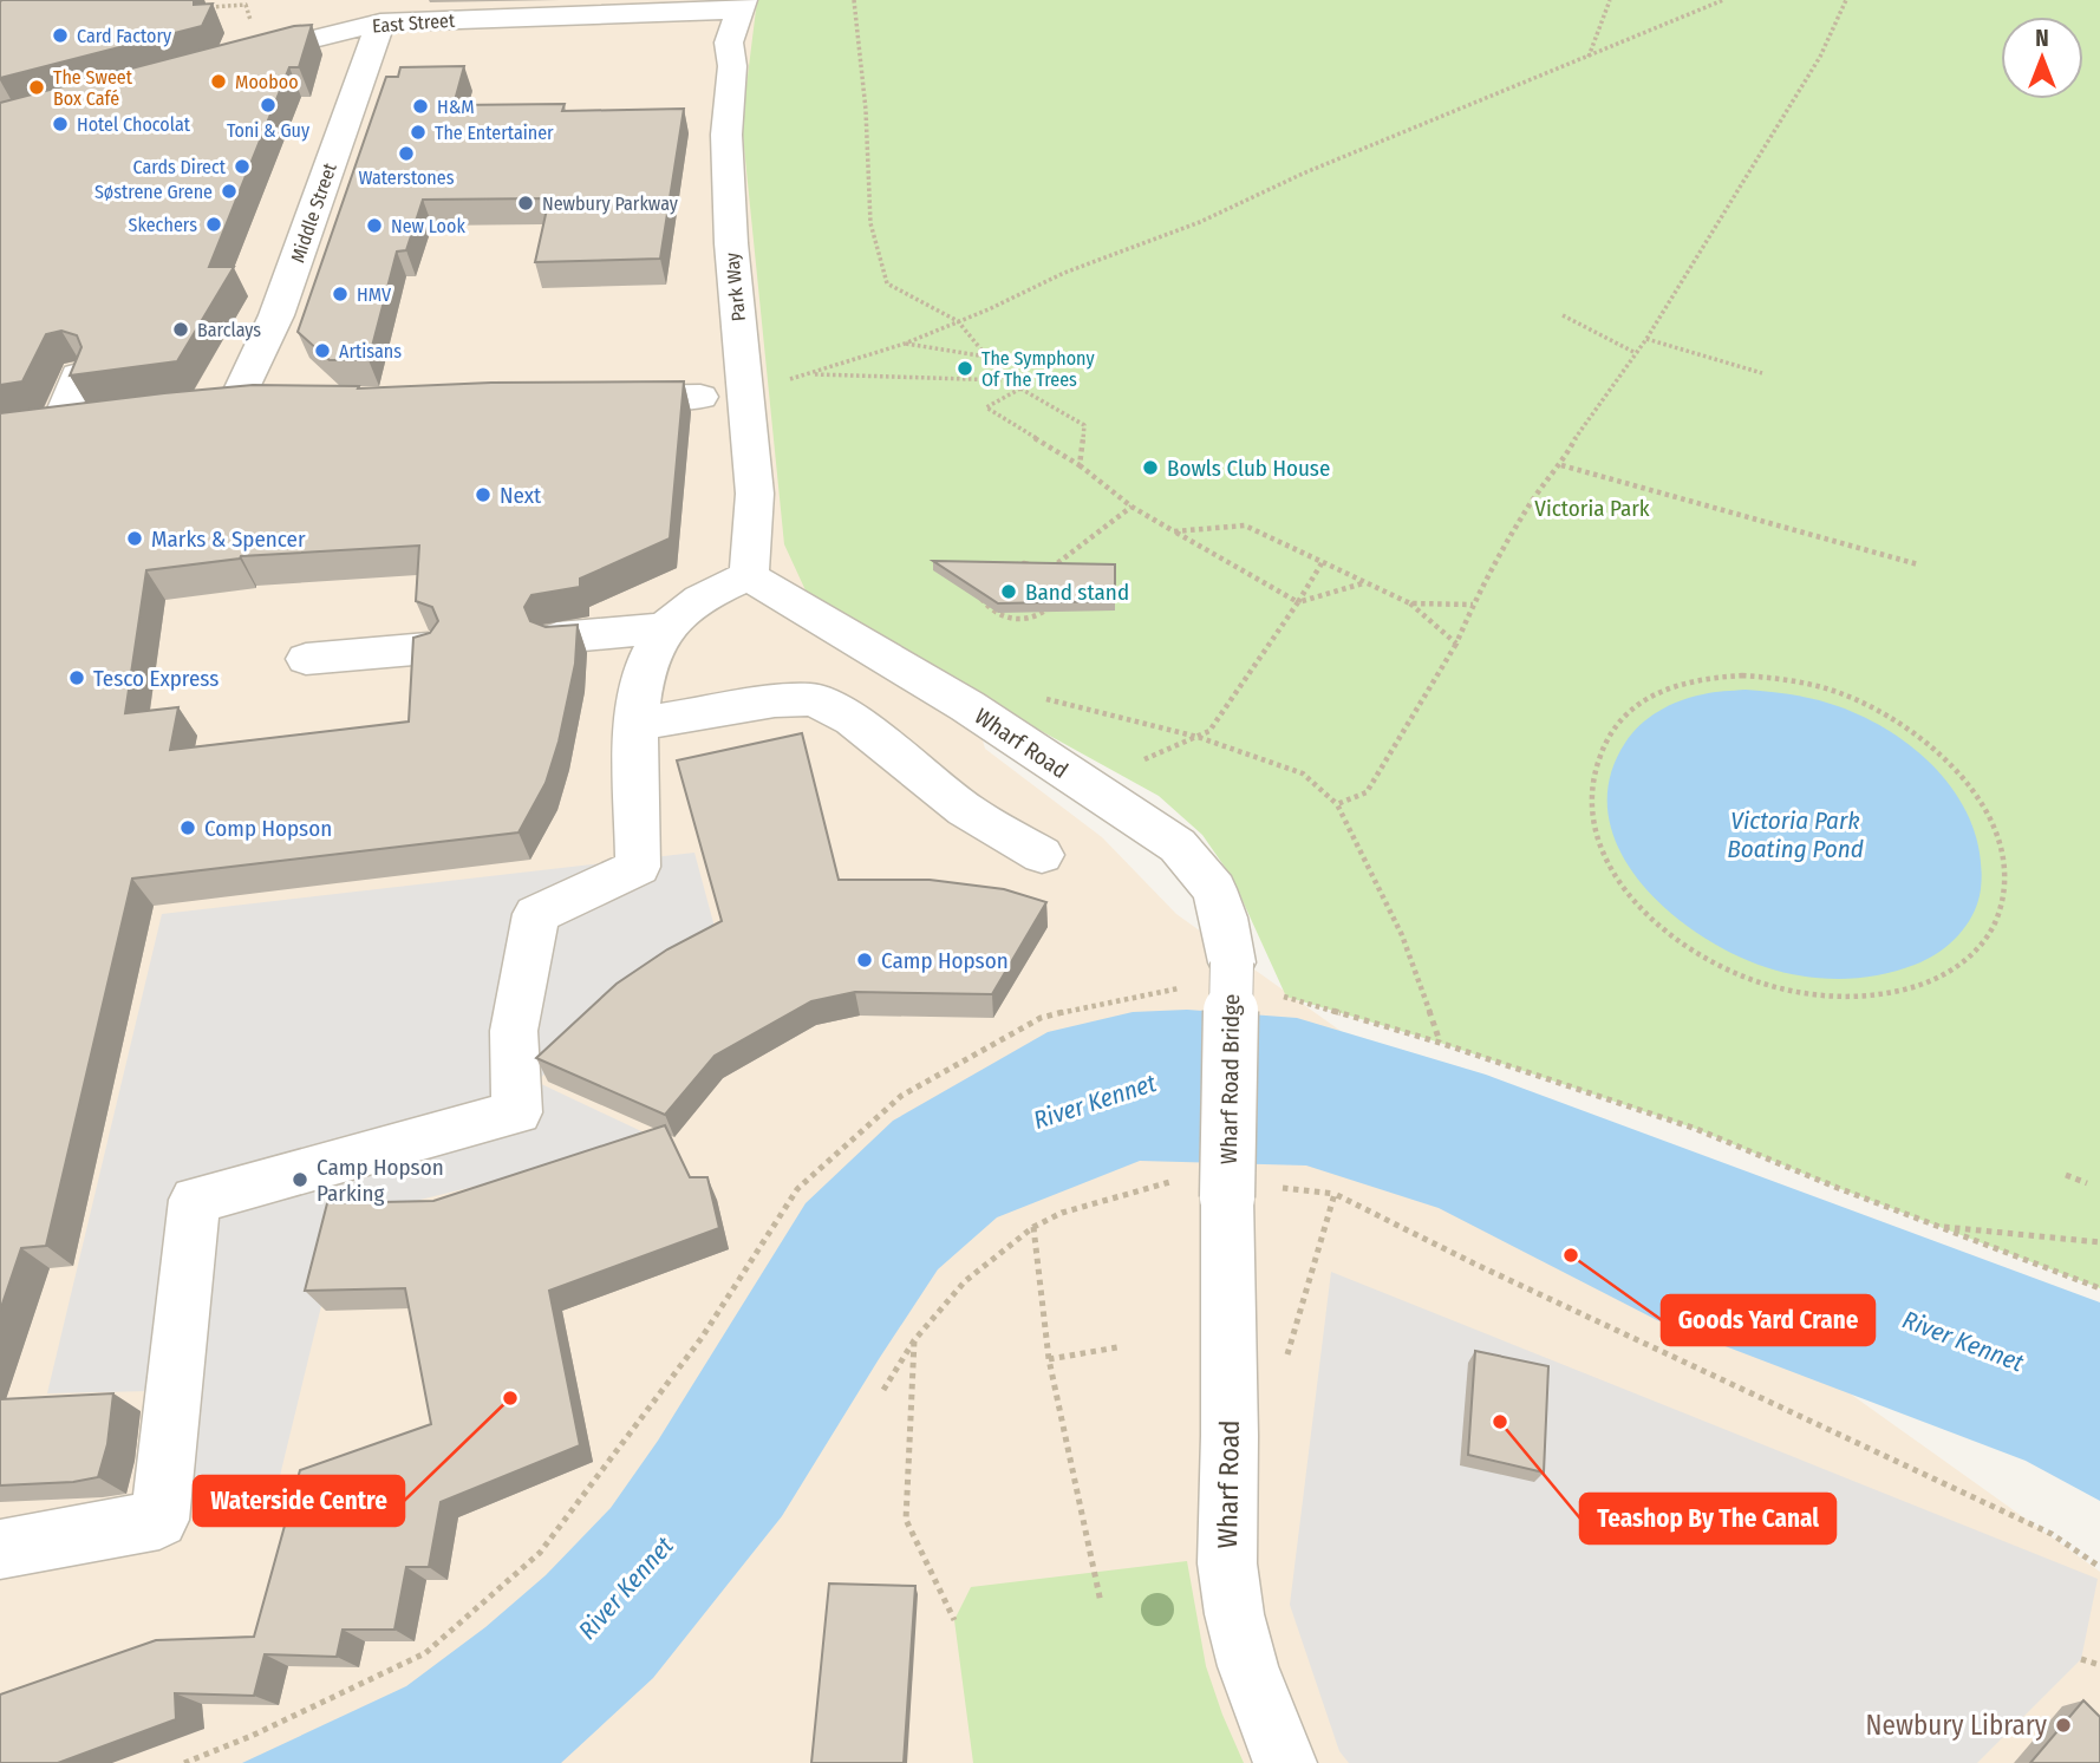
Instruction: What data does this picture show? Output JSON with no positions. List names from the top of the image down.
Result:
{
  "streets": {
    "street": [
      "East Street",
      "Middle Street",
      "Park Way",
      "Wharf Road",
      "Wharf Road Bridge"
    ]
  },
  "crossings": [
    ["East Street", "Middle Street"],
    ["East Street", "Park Way"],
    ["Park Way", "Wharf Road"],
    ["Wharf Road", "Wharf Road Bridge"]
  ],
  "water": ["Victoria Park Boating Pond", "River Kennet"],
  "parks": ["Victoria Park"],
  "places": [
    "Card Factory",
    "Mooboo",
    "The Sweet Box Café",
    "Toni & Guy",
    "H&M",
    "Hotel Chocolat",
    "The Entertainer",
    "Waterstones",
    "Cards Direct",
    "Søstrene Grene",
    "Newbury Parkway",
    "Skechers",
    "New Look",
    "HMV",
    "Barclays",
    "Artisans",
    "The Symphony Of The Trees",
    "Bowls Club House",
    "Next",
    "Marks & Spencer",
    "Band stand",
    "Tesco Express",
    "Comp Hopson",
    "Camp Hopson",
    "Camp Hopson Parking",
    "Goods Yard Crane",
    "Waterside Centre",
    "Teashop By The Canal",
    "Newbury Library"
  ],
  "north": "top"
}
